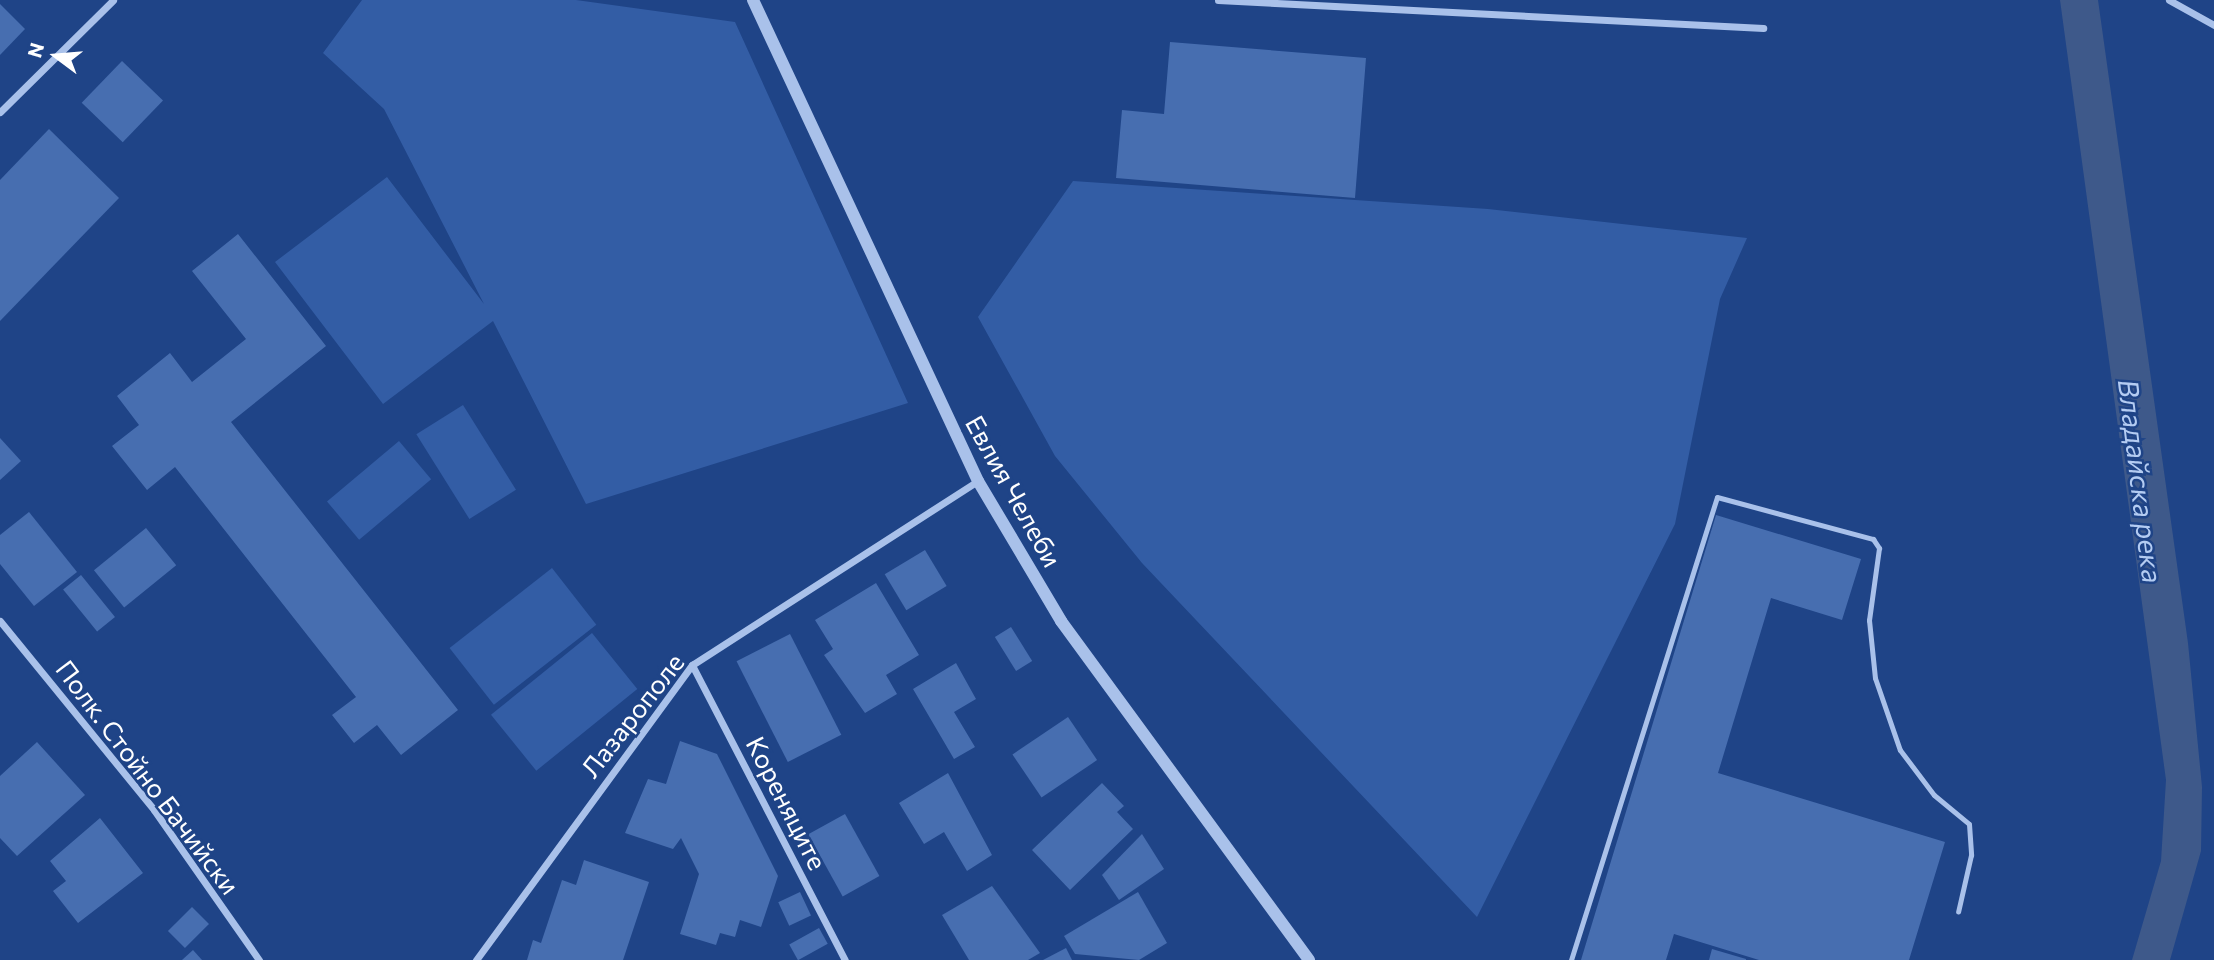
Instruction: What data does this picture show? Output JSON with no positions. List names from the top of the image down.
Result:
{
  "streets": {
    "street": [
      "Евлия Челеби",
      "Лазарополе",
      "Полк. Стойно Бачийски",
      "Кореняците"
    ]
  },
  "crossings": [
    ["Евлия Челеби", "Лазарополе"],
    ["Лазарополе", "Кореняците"]
  ],
  "water": ["Владайска река"],
  "north": "left"
}
